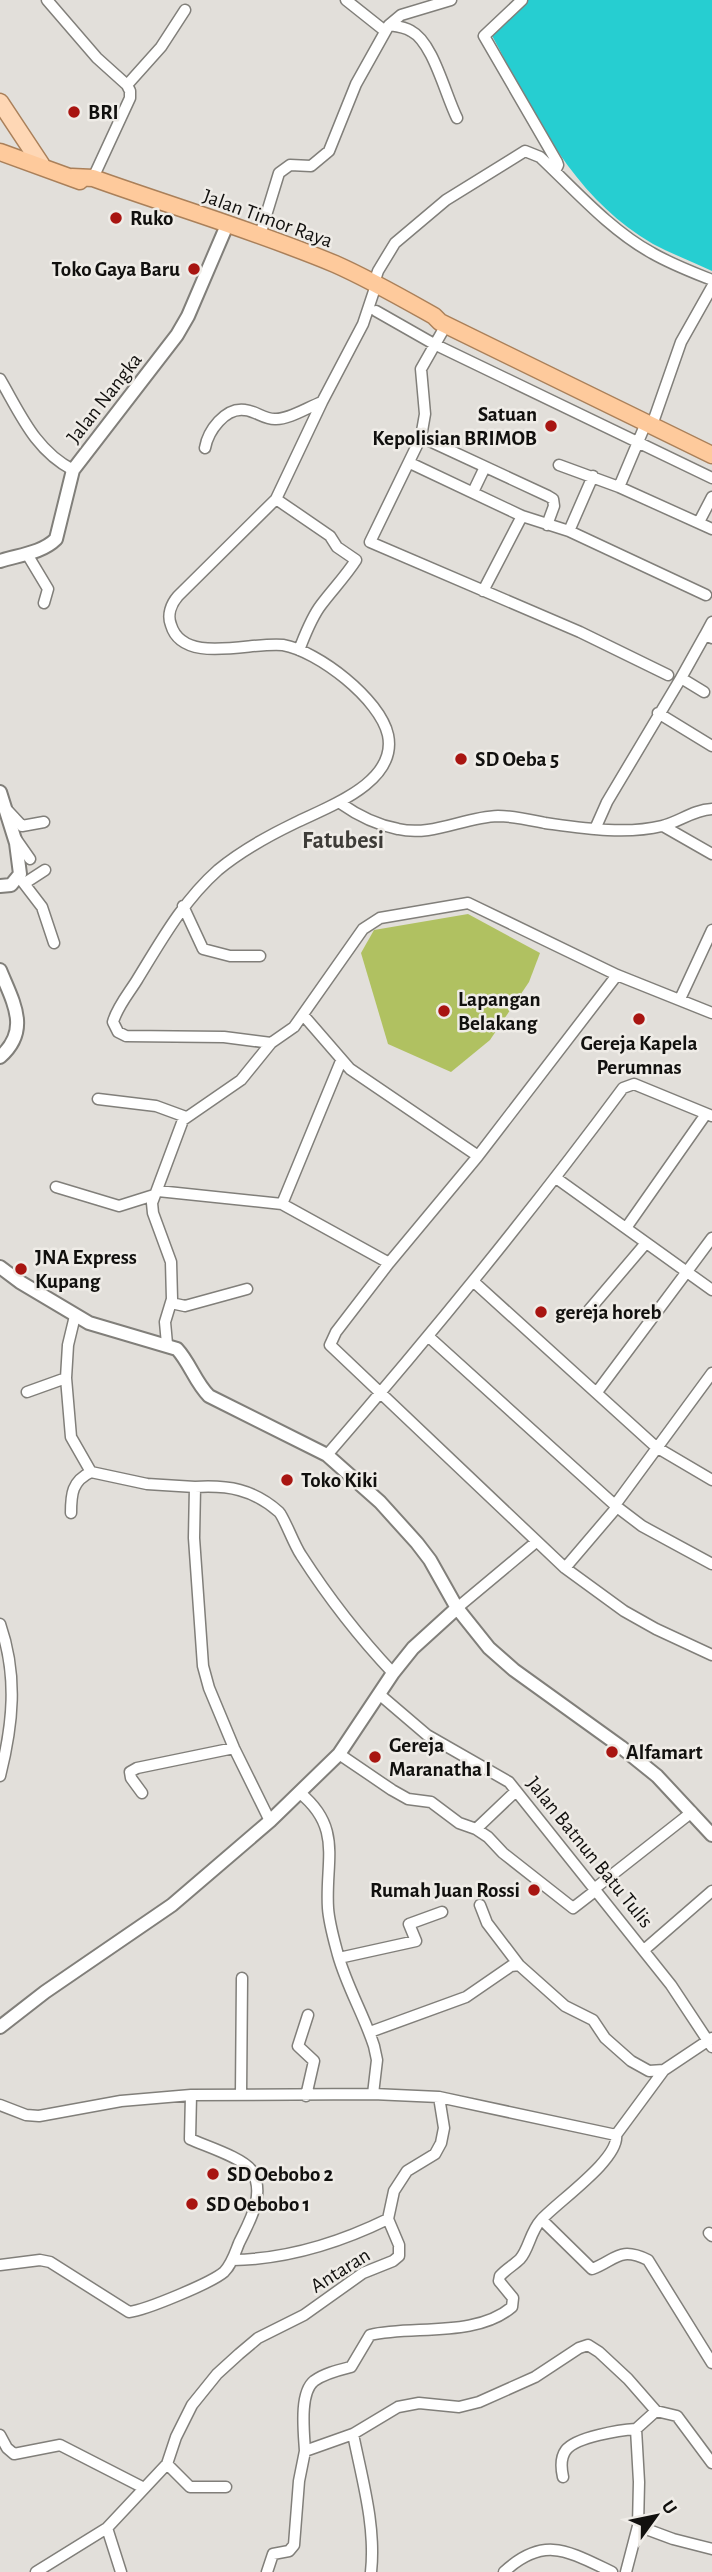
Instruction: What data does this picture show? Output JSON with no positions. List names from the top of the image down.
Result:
{
  "streets": {
    "highway": ["Jalan Timor Raya"],
    "street": ["Jalan Nangka", "Jalan Batnun Batu Tulis", "Antaran"]
  },
  "crossings": [
    ["Jalan Timor Raya", "Jalan Nangka"]
  ],
  "districts": ["Fatubesi"],
  "places": [
    "BRI",
    "Ruko",
    "Toko Gaya Baru",
    "Satuan Kepolisian BRIMOB",
    "SD Oeba 5",
    "Lapangan Belakang",
    "Gereja Kapela Perumnas",
    "JNA Express Kupang",
    "gereja horeb",
    "Toko Kiki",
    "Alfamart",
    "Gereja Maranatha I",
    "Rumah Juan Rossi",
    "SD Oebobo 2",
    "SD Oebobo 1"
  ],
  "north": "top right"
}
